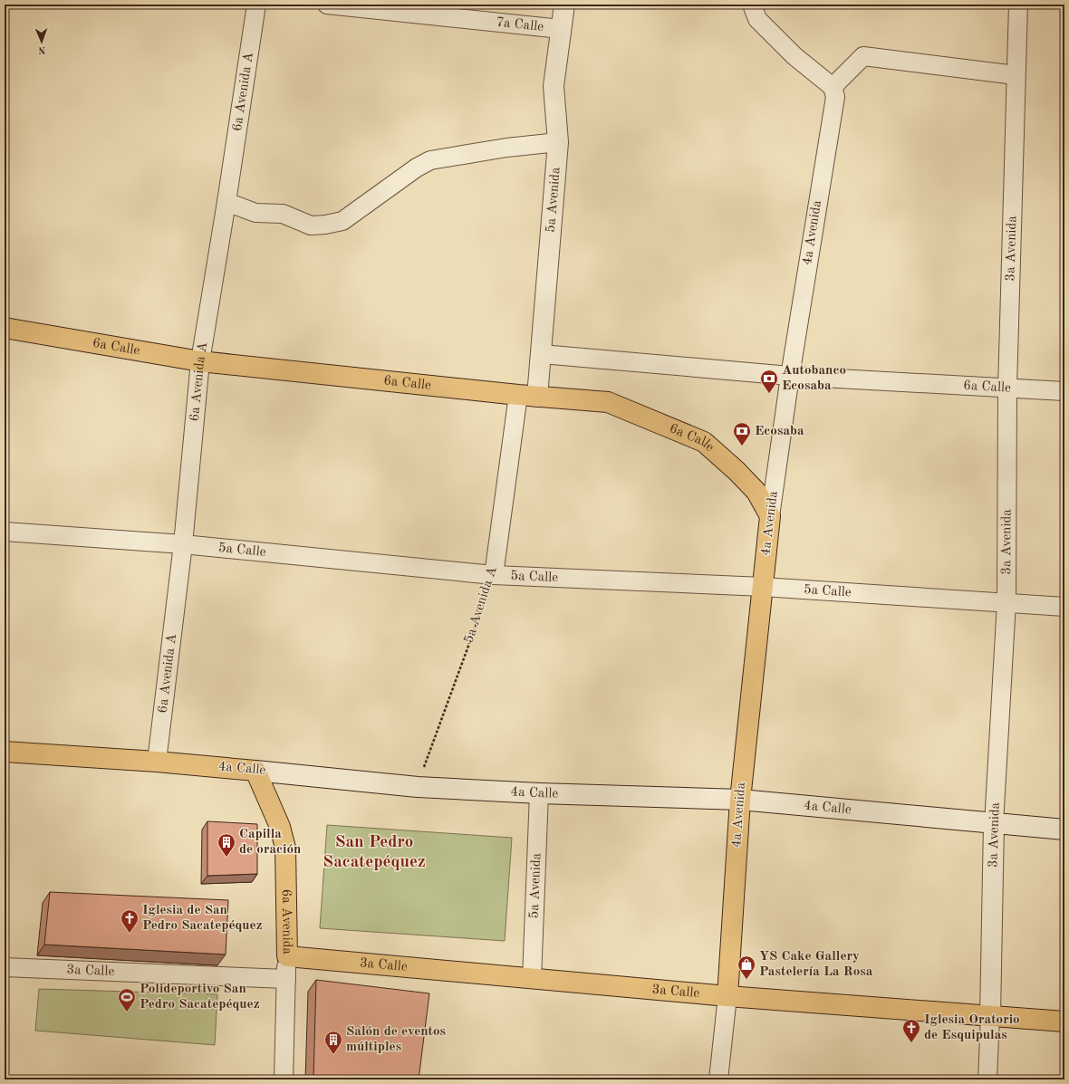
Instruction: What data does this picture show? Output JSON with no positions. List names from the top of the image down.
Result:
{
  "streets": {
    "main road": [
      "5a Avenida",
      "4a Avenida",
      "3a Avenida",
      "6a Calle",
      "4a Calle",
      "6a Avenida",
      "3a Calle"
    ],
    "street": [
      "7a Calle",
      "6a Avenida A",
      "5a Calle",
      "5a Avenida A"
    ]
  },
  "crossings": [
    ["7a Calle", "5a Avenida"],
    ["6a Avenida A", "6a Calle"],
    ["6a Avenida A", "5a Calle"],
    ["6a Avenida A", "4a Calle"],
    ["5a Avenida", "6a Calle"],
    ["5a Avenida", "4a Calle"],
    ["5a Avenida", "3a Calle"],
    ["4a Avenida", "6a Calle"],
    ["4a Avenida", "5a Calle"],
    ["4a Avenida", "4a Calle"],
    ["4a Avenida", "3a Calle"],
    ["3a Avenida", "6a Calle"],
    ["3a Avenida", "5a Calle"],
    ["3a Avenida", "4a Calle"],
    ["3a Avenida", "3a Calle"],
    ["6a Calle", "5a Avenida A"],
    ["5a Calle", "5a Avenida A"],
    ["5a Avenida A", "4a Calle"],
    ["4a Calle", "6a Avenida"],
    ["6a Avenida", "3a Calle"]
  ],
  "districts": ["San Pedro Sacatepéquez"],
  "places": {
    "bank": ["Autobanco Ecosaba", "Ecosaba"],
    "building": ["Capilla de oración", "Salón de eventos múltiples"],
    "church": ["Iglesia de San Pedro Sacatepéquez", "Iglesia Oratorio de Esquipulas"],
    "shop": ["YS Cake Gallery Pastelería La Rosa"],
    "sports": ["Polideportivo San Pedro Sacatepéquez"]
  },
  "north": "bottom"
}
